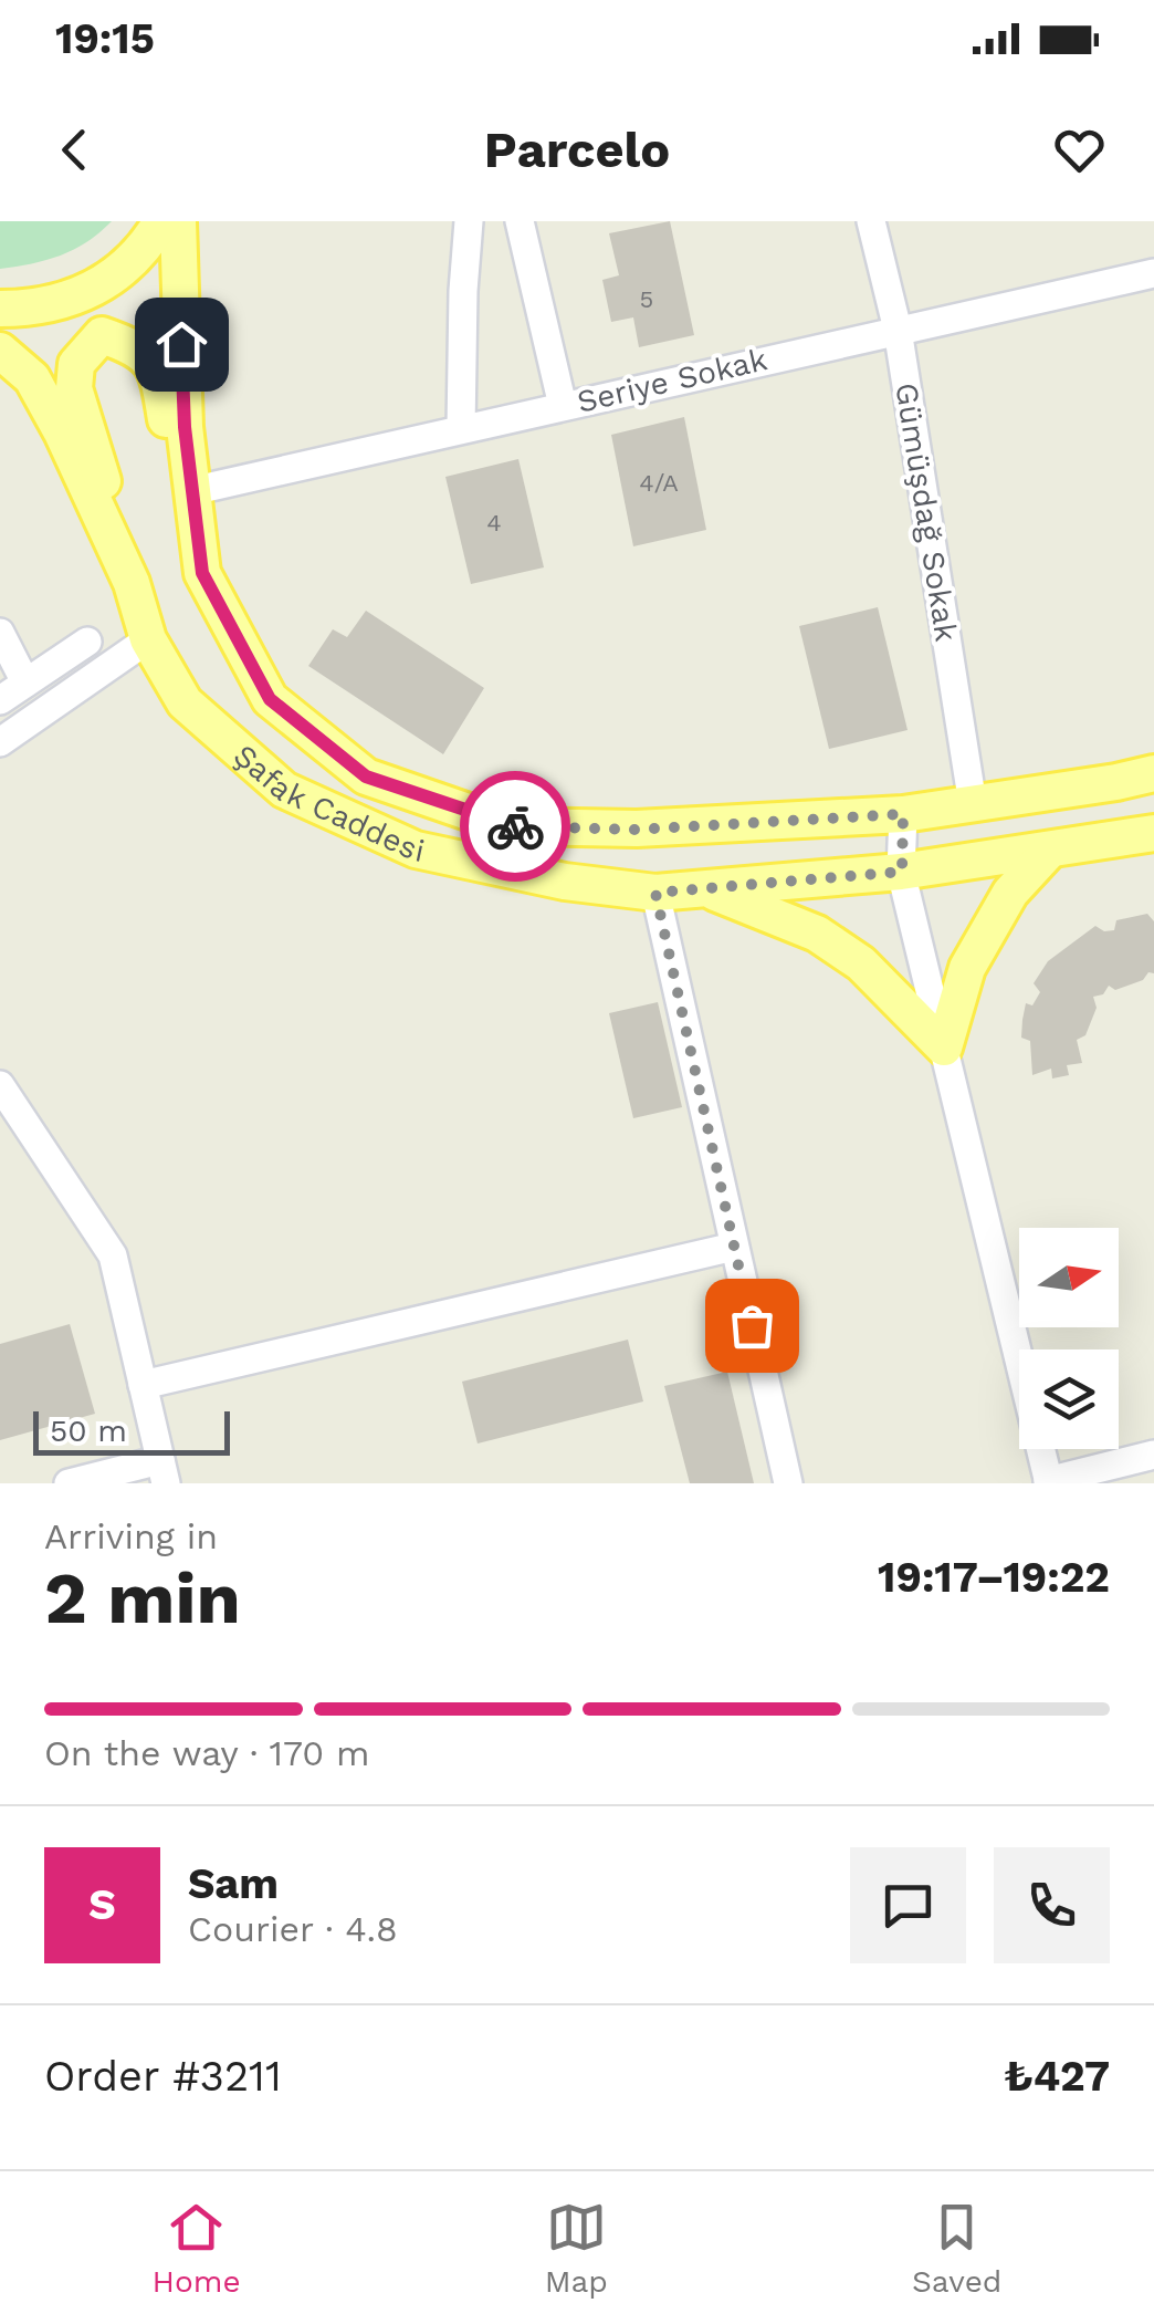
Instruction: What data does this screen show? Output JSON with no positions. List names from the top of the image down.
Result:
{
  "streets": {
    "main road": ["Şafak Caddesi"],
    "street": ["Seriye Sokak", "Gümüşdağ Sokak"]
  },
  "crossings": [
    ["Seriye Sokak", "Gümüşdağ Sokak"],
    ["Seriye Sokak", "Şafak Caddesi"],
    ["Gümüşdağ Sokak", "Şafak Caddesi"]
  ],
  "house_numbers": ["5", "4/A", "4"],
  "scale_bar": "50 m",
  "north": "right",
  "page": {
    "status": "19:15",
    "header": "Parcelo",
    "scale": "50 m",
    "heading": ["2 min", "Arriving in", "19:17–19:22"],
    "panel": [
      "Sam",
      "Courier · 4.8",
      "Order #3211",
      "₺427"
    ],
    "bar": "On the way · 170 m",
    "round": "S",
    "tabs": ["Home", "Map", "Saved"]
  }
}
